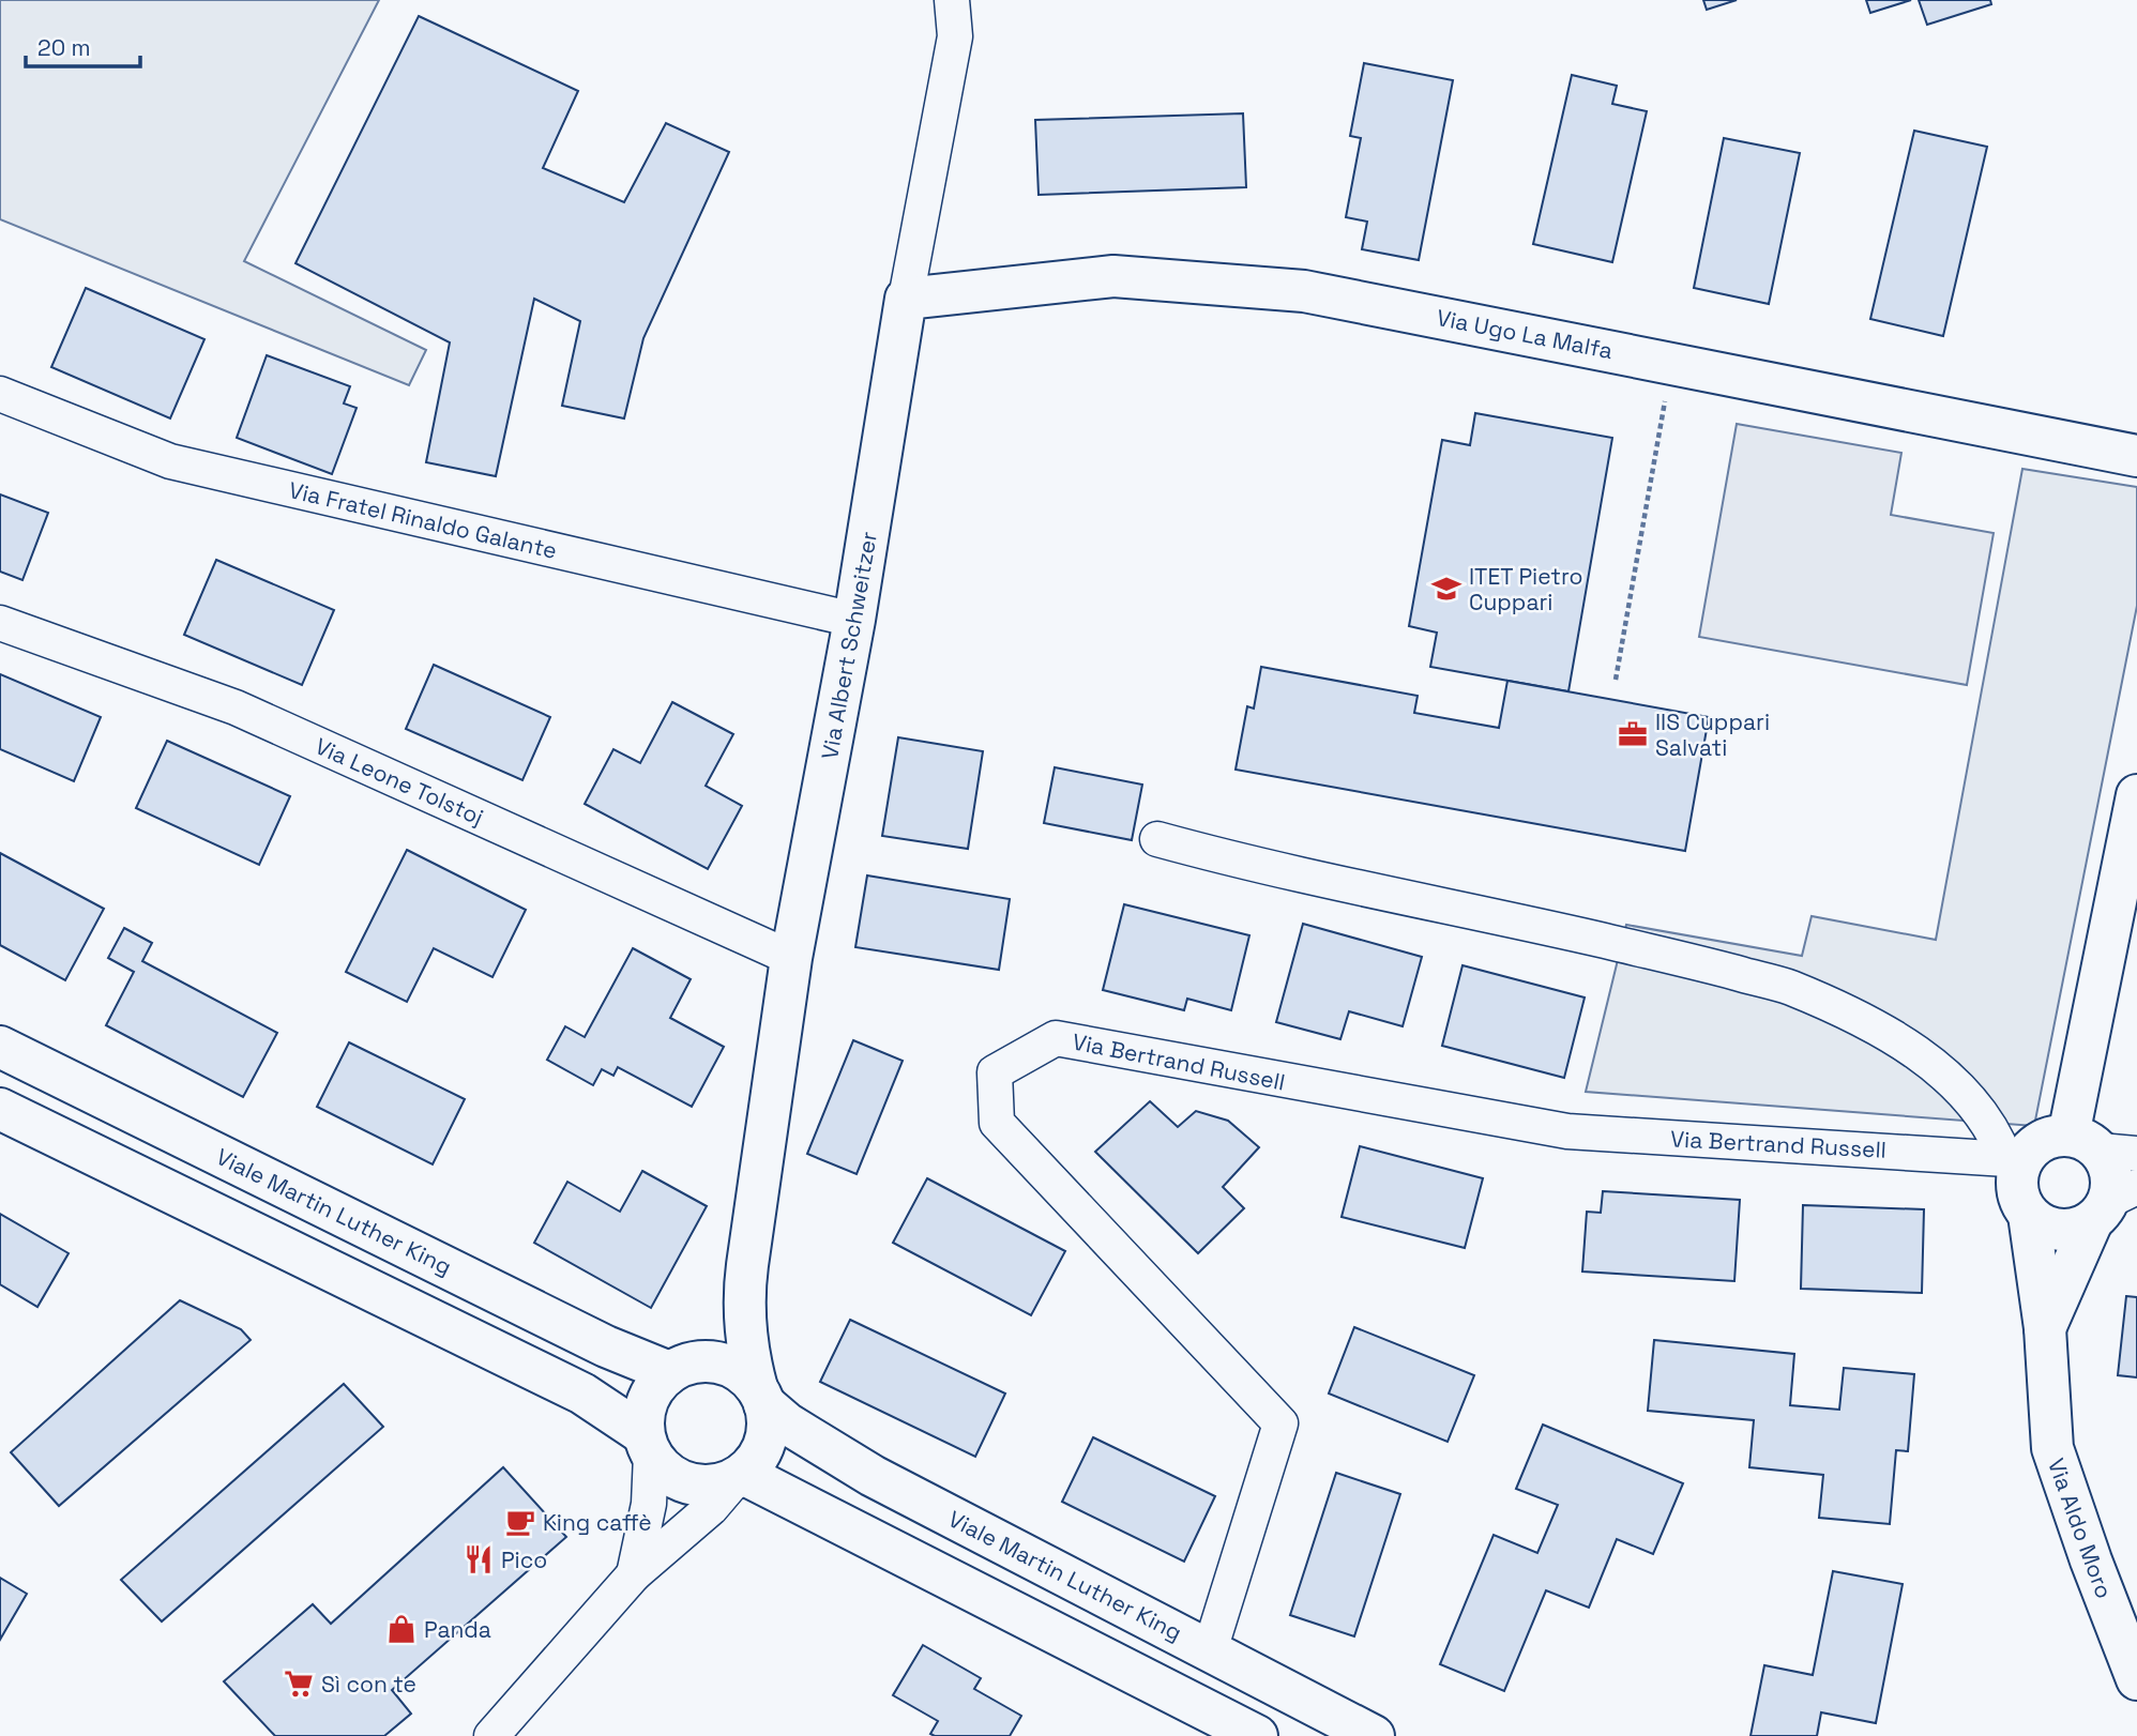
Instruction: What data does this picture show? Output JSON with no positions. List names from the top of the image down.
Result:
{
  "streets": {
    "street": [
      "Via Ugo La Malfa",
      "Via Fratel Rinaldo Galante",
      "Via Albert Schweitzer",
      "Via Leone Tolstoj",
      "Via Bertrand Russell",
      "Viale Martin Luther King",
      "Via Aldo Moro"
    ]
  },
  "crossings": [
    ["Via Ugo La Malfa", "Via Albert Schweitzer"],
    ["Via Fratel Rinaldo Galante", "Via Albert Schweitzer"],
    ["Via Albert Schweitzer", "Via Leone Tolstoj"],
    ["Via Albert Schweitzer", "Viale Martin Luther King"],
    ["Via Bertrand Russell", "Viale Martin Luther King"],
    ["Via Bertrand Russell", "Via Aldo Moro"]
  ],
  "places": {
    "school or university": ["ITET Pietro Cuppari"],
    "office": ["IIS Cuppari Salvati"],
    "cafe": ["King caffè"],
    "restaurant": ["Pico"],
    "shop": ["Panda"],
    "supermarket": ["Sì con te"]
  },
  "scale_bar": "20 m"
}
